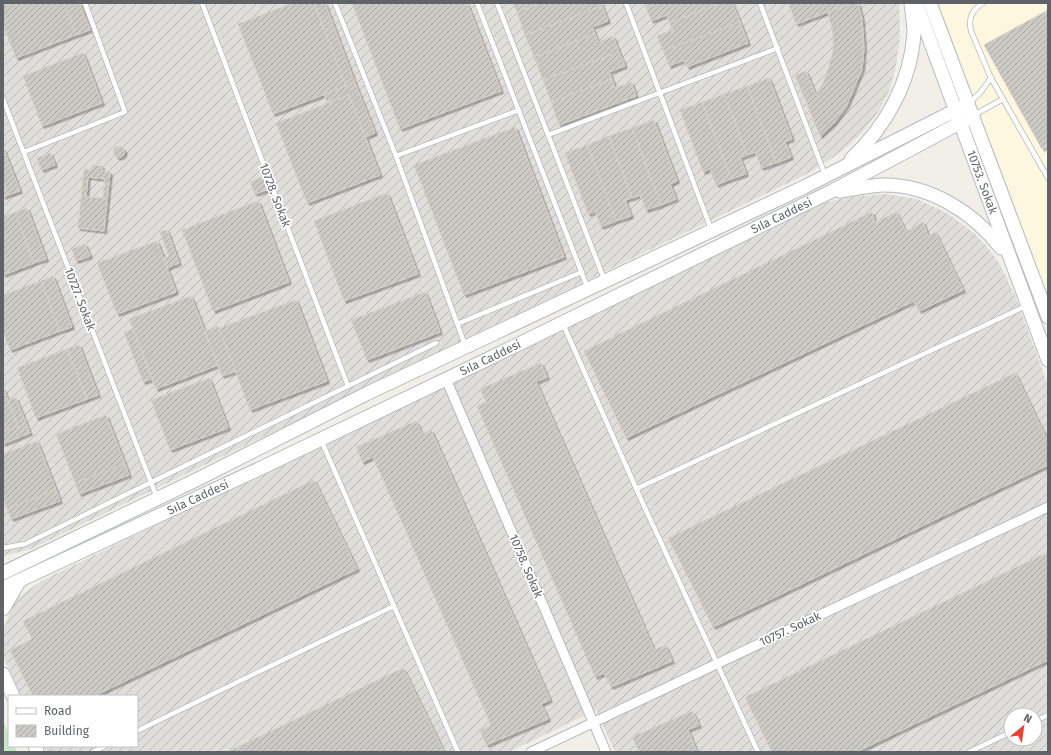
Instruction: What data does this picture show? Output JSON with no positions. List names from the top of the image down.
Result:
{
  "streets": {
    "street": [
      "10753. Sokak",
      "Sıla Caddesi",
      "10758. Sokak",
      "10757. Sokak"
    ],
    "lane": ["10728. Sokak", "10727. Sokak"]
  },
  "crossings": [
    ["10753. Sokak", "Sıla Caddesi"],
    ["Sıla Caddesi", "10727. Sokak"],
    ["Sıla Caddesi", "10758. Sokak"],
    ["10758. Sokak", "10757. Sokak"]
  ],
  "legend": ["Road", "Building"],
  "north": "top right"
}
